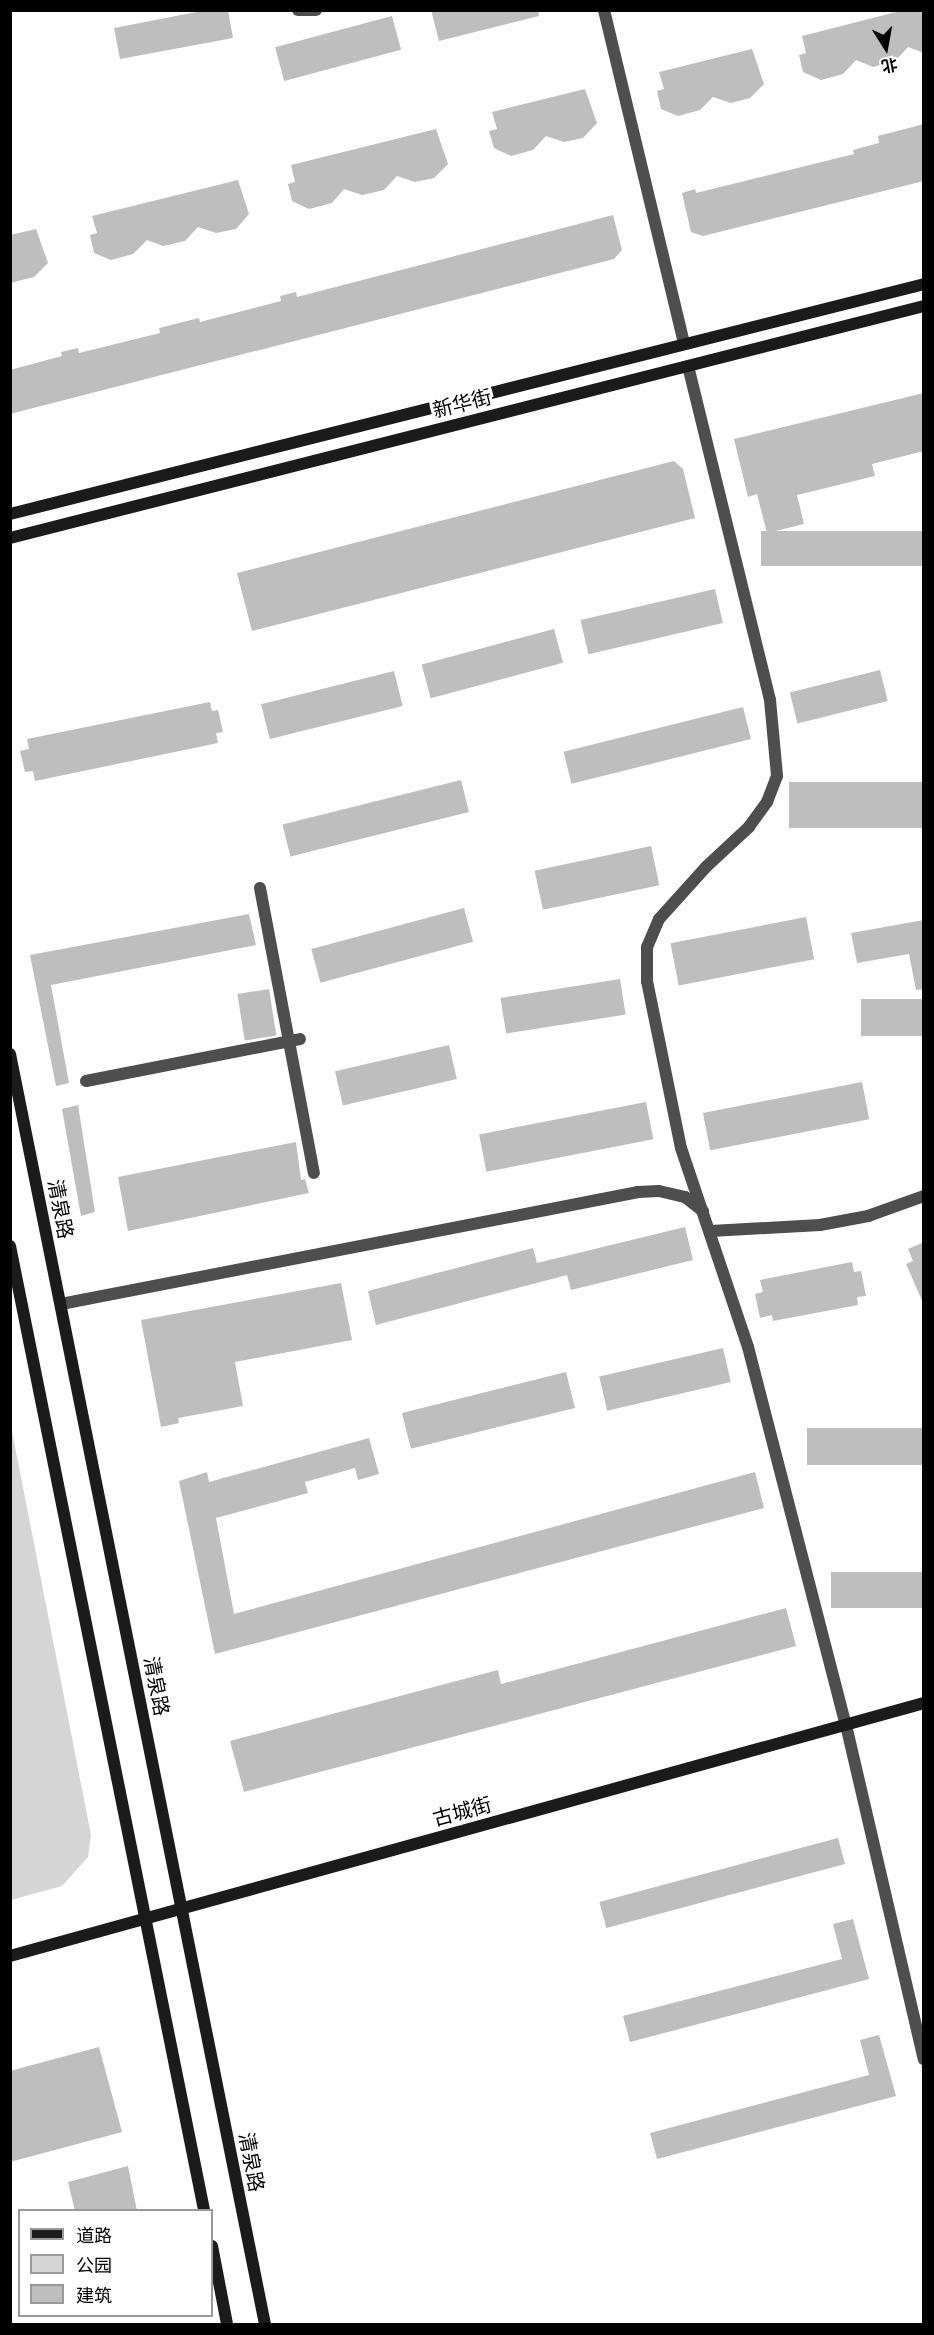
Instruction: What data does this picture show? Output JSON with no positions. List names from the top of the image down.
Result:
{
  "streets": {
    "street": ["新华街", "清泉路", "古城街"]
  },
  "crossings": [
    ["清泉路", "古城街"]
  ],
  "legend": ["道路", "公园", "建筑"],
  "north": "bottom"
}
